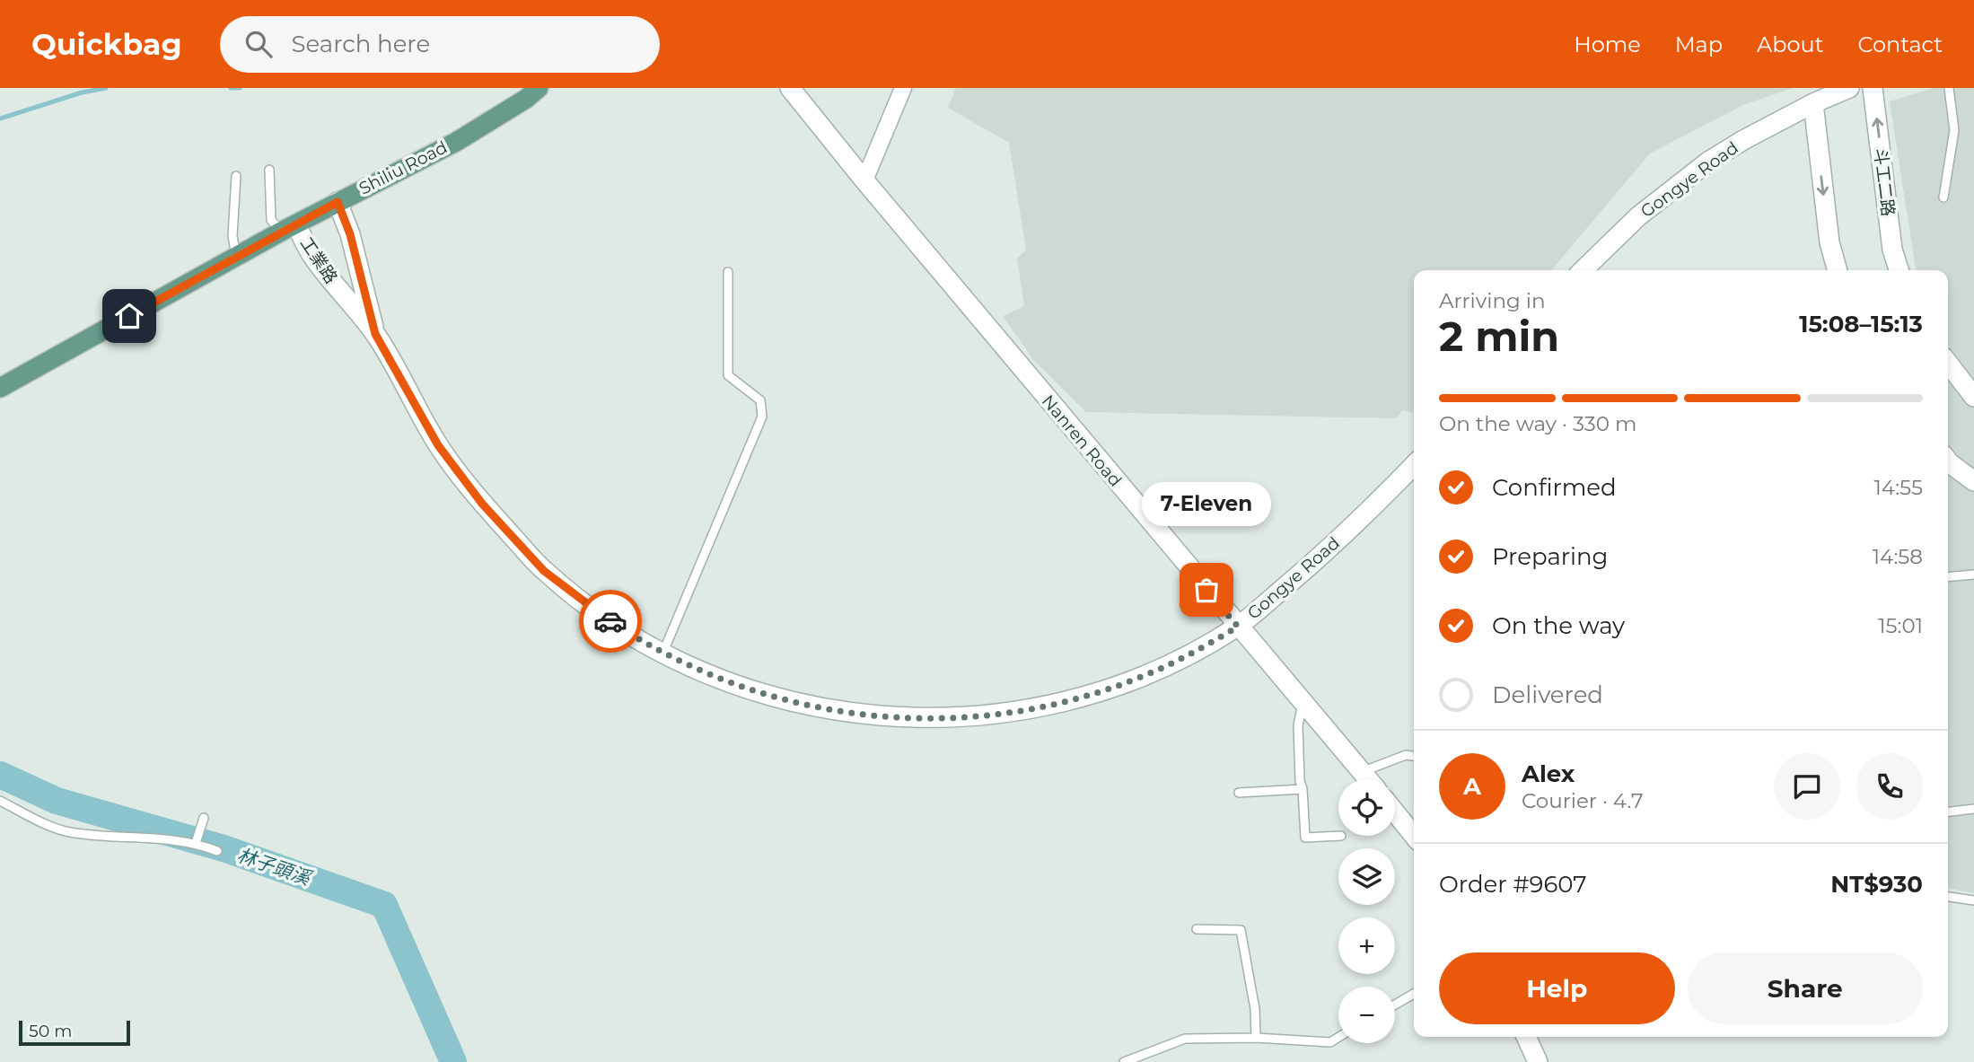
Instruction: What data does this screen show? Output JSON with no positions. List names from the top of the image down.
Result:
{
  "streets": {
    "main road": ["Shiliu Road"],
    "street": [
      "Gongye Road",
      "斗工二路",
      "工業路",
      "Nanren Road"
    ]
  },
  "crossings": [
    ["Shiliu Road", "工業路"],
    ["Gongye Road", "工業路"],
    ["Gongye Road", "Nanren Road"]
  ],
  "water": ["林子頭溪"],
  "places": ["7-Eleven"],
  "scale_bar": "50 m",
  "page": {
    "header": "Quickbag",
    "search": "Search here",
    "nav": [
      "Home",
      "Map",
      "About",
      "Contact"
    ],
    "heading": ["2 min", "Arriving in", "15:08–15:13"],
    "panel": [
      "Alex",
      "Courier · 4.7",
      "Order #9607",
      "NT$930"
    ],
    "bar": "On the way · 330 m",
    "list": [
      ["Confirmed", "14:55"],
      ["Preparing", "14:58"],
      ["On the way", "15:01"],
      "Delivered"
    ],
    "bubble": "7-Eleven",
    "round": "A",
    "map_buttons": ["+", "−"],
    "buttons": ["Help", "Share"],
    "scale": "50 m"
  }
}
